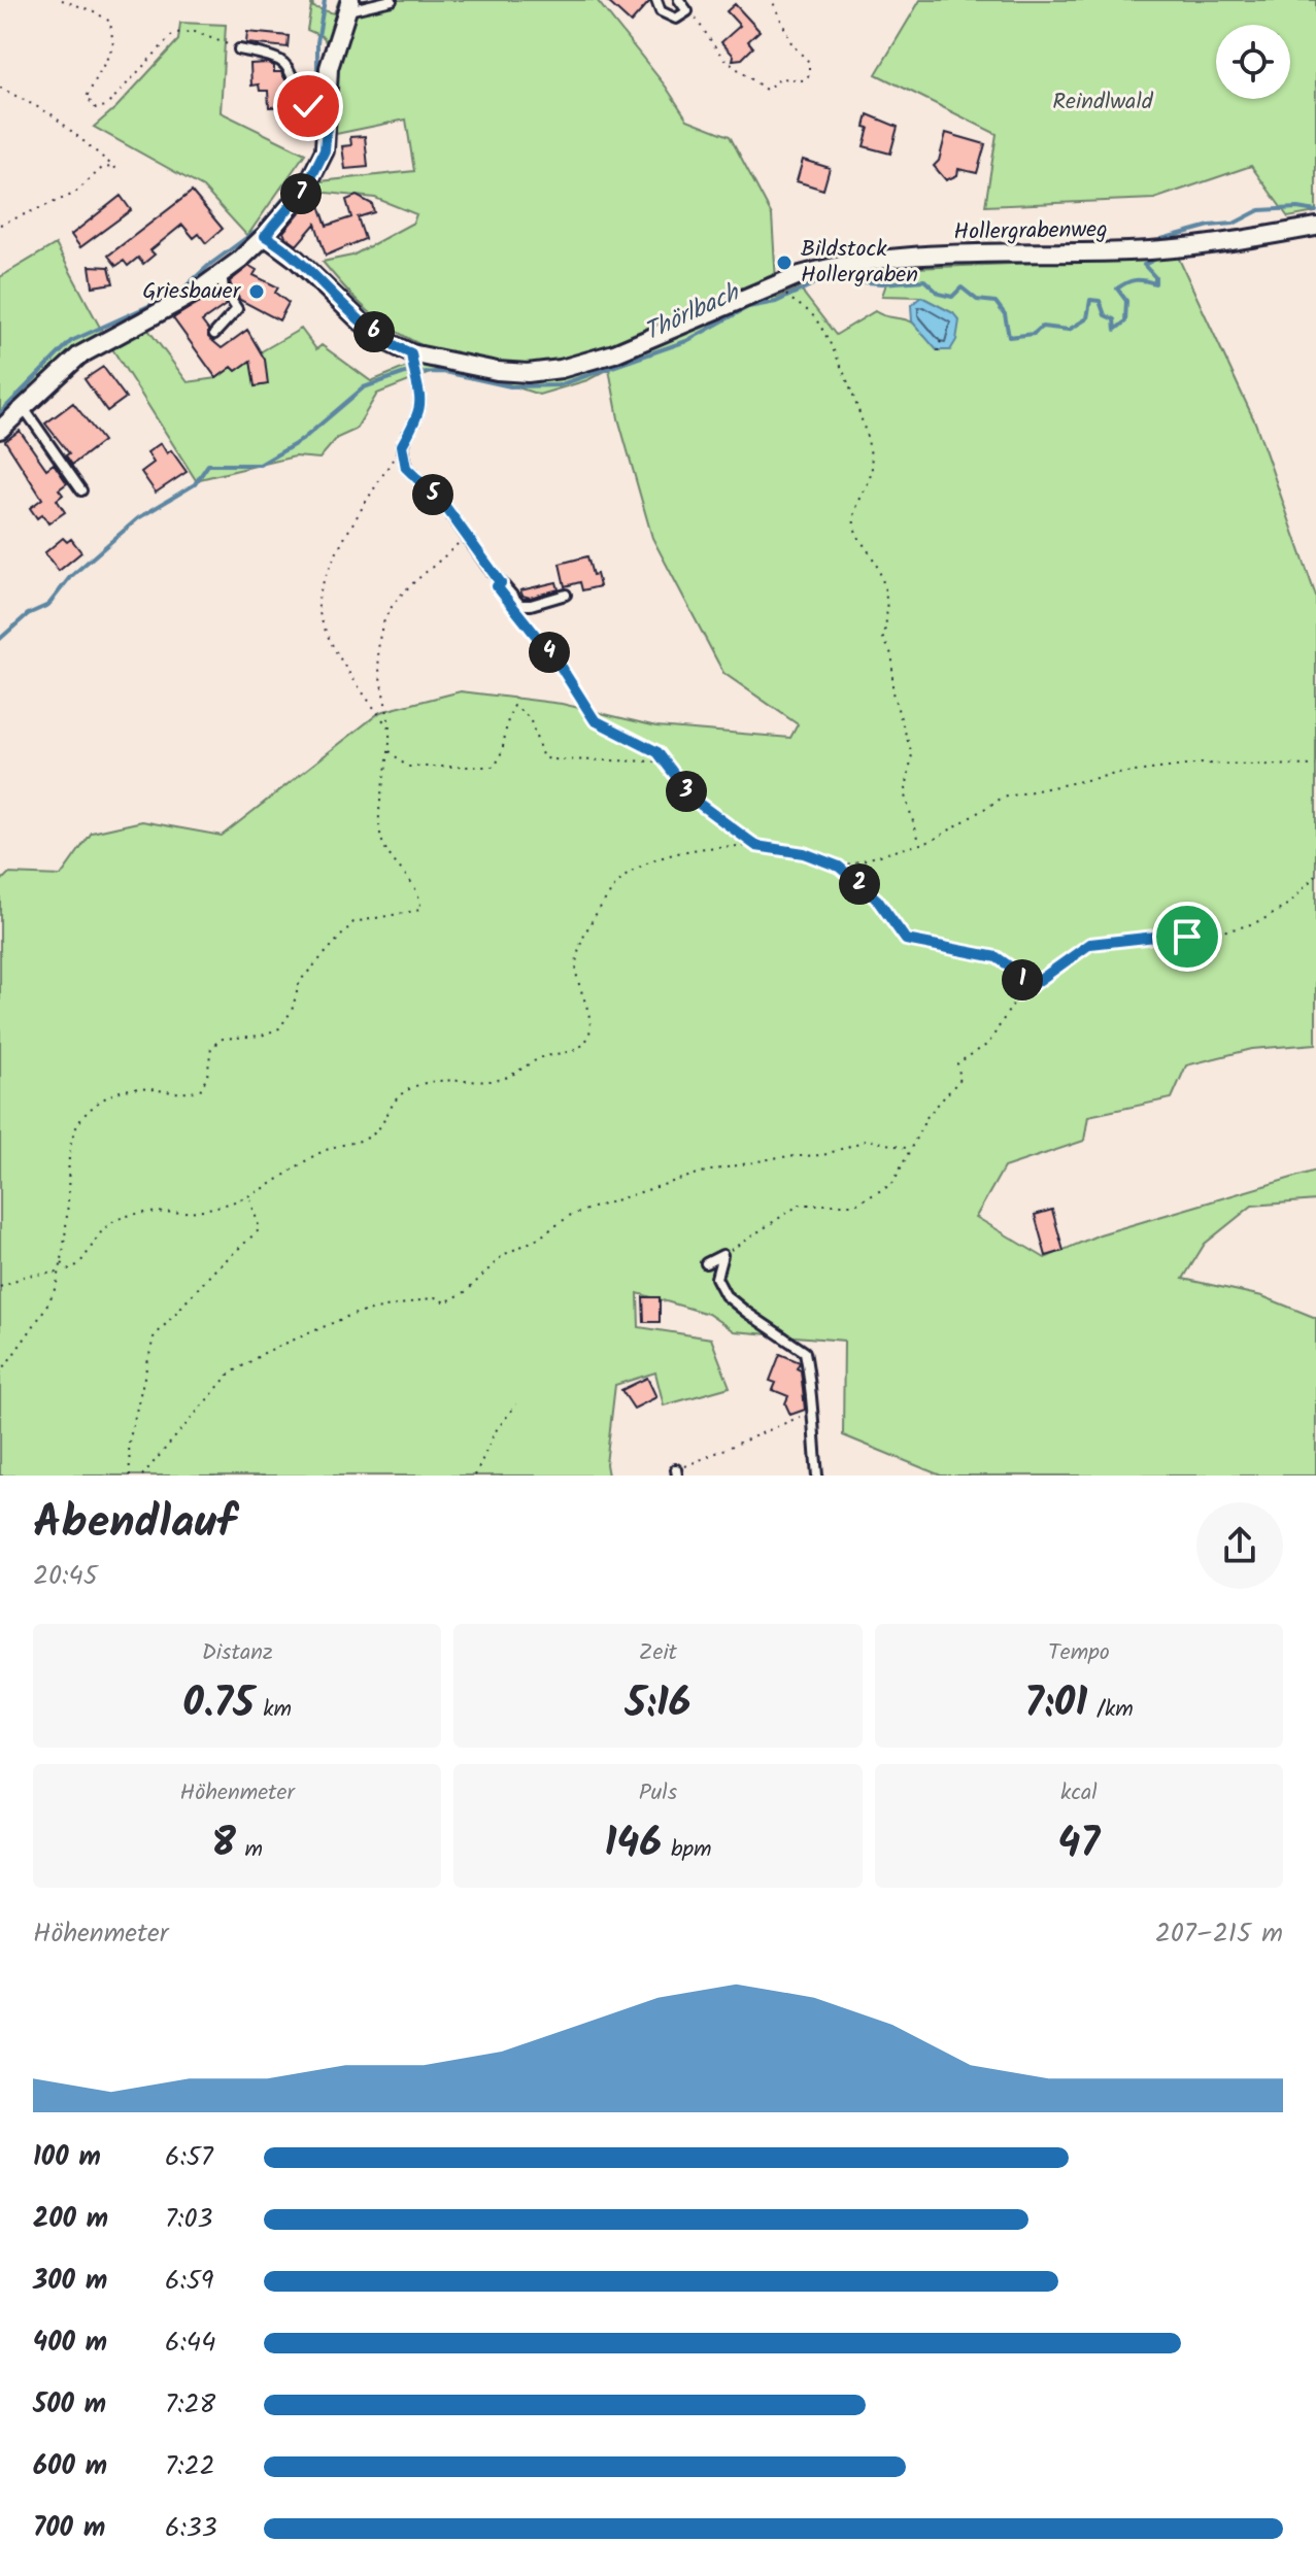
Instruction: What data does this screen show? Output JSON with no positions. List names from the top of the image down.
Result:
{
  "streets": {
    "street": ["Hollergrabenweg"]
  },
  "water": ["Thörlbach"],
  "parks": ["Reindlwald"],
  "places": ["Bildstock Hollergraben", "Griesbauer"],
  "page": {
    "pins": [
      "7",
      "6",
      "5",
      "4",
      "3",
      "2",
      "1"
    ],
    "heading": ["Abendlauf", "20:45"],
    "stats": [
      ["Distanz", "0.75 km"],
      ["Zeit", "5:16"],
      ["Tempo", "7:01 /km"],
      ["Höhenmeter", "8 m"],
      ["Puls", "146 bpm"],
      ["kcal", "47"]
    ],
    "chart": ["Höhenmeter", "207–215 m"],
    "list": [
      {
        "name": "100 m",
        "note": "6:57"
      },
      {
        "name": "200 m",
        "note": "7:03"
      },
      {
        "name": "300 m",
        "note": "6:59"
      },
      {
        "name": "400 m",
        "note": "6:44"
      },
      {
        "name": "500 m",
        "note": "7:28"
      },
      {
        "name": "600 m",
        "note": "7:22"
      },
      {
        "name": "700 m",
        "note": "6:33"
      }
    ]
  }
}
